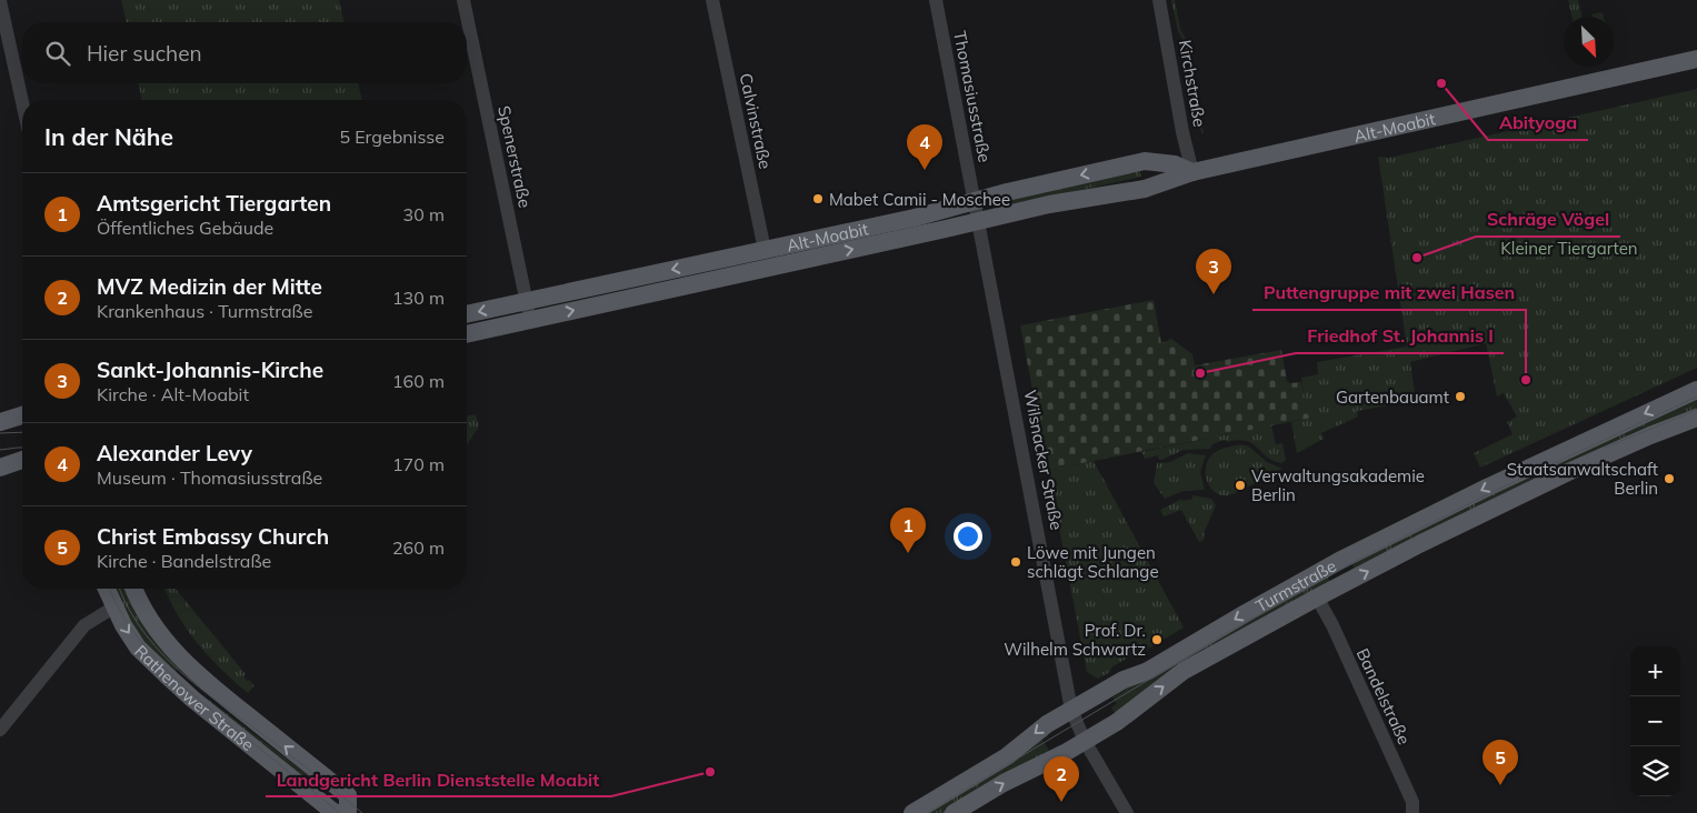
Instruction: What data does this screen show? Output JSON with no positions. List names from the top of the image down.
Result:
{
  "streets": {
    "main road": ["Alt-Moabit", "Turmstraße", "Rathenower Straße"],
    "street": [
      "Kirchstraße",
      "Thomasiusstraße",
      "Calvinstraße",
      "Spenerstraße",
      "Wilsnacker Straße",
      "Bandelstraße"
    ]
  },
  "crossings": [
    ["Kirchstraße", "Alt-Moabit"],
    ["Thomasiusstraße", "Alt-Moabit"],
    ["Thomasiusstraße", "Wilsnacker Straße"],
    ["Calvinstraße", "Alt-Moabit"],
    ["Alt-Moabit", "Spenerstraße"],
    ["Alt-Moabit", "Wilsnacker Straße"],
    ["Wilsnacker Straße", "Turmstraße"],
    ["Turmstraße", "Bandelstraße"]
  ],
  "parks": ["Kleiner Tiergarten"],
  "places": [
    "Abityoga",
    "Mabet Camii - Moschee",
    "Schräge Vögel",
    "Friedhof St. Johannis I",
    "Puttengruppe mit zwei Hasen",
    "Gartenbauamt",
    "Staatsanwaltschaft Berlin",
    "Verwaltungsakademie Berlin",
    "Löwe mit Jungen schlägt Schlange",
    "Prof. Dr. Wilhelm Schwartz",
    "Landgericht Berlin Dienststelle Moabit"
  ],
  "north": "bottom right",
  "page": {
    "search": "Hier suchen",
    "heading": ["In der Nähe", "5 Ergebnisse"],
    "pins": [
      "4",
      "3",
      "1",
      "5",
      "2"
    ],
    "list": [
      {
        "mark": "1",
        "name": "Amtsgericht Tiergarten",
        "note": "Öffentliches Gebäude",
        "value": "30 m"
      },
      {
        "mark": "2",
        "name": "MVZ Medizin der Mitte",
        "note": "Krankenhaus · Turmstraße",
        "value": "130 m"
      },
      {
        "mark": "3",
        "name": "Sankt-Johannis-Kirche",
        "note": "Kirche · Alt-Moabit",
        "value": "160 m"
      },
      {
        "mark": "4",
        "name": "Alexander Levy",
        "note": "Museum · Thomasiusstraße",
        "value": "170 m"
      },
      {
        "mark": "5",
        "name": "Christ Embassy Church",
        "note": "Kirche · Bandelstraße",
        "value": "260 m"
      }
    ],
    "map_buttons": ["+", "−"]
  }
}
